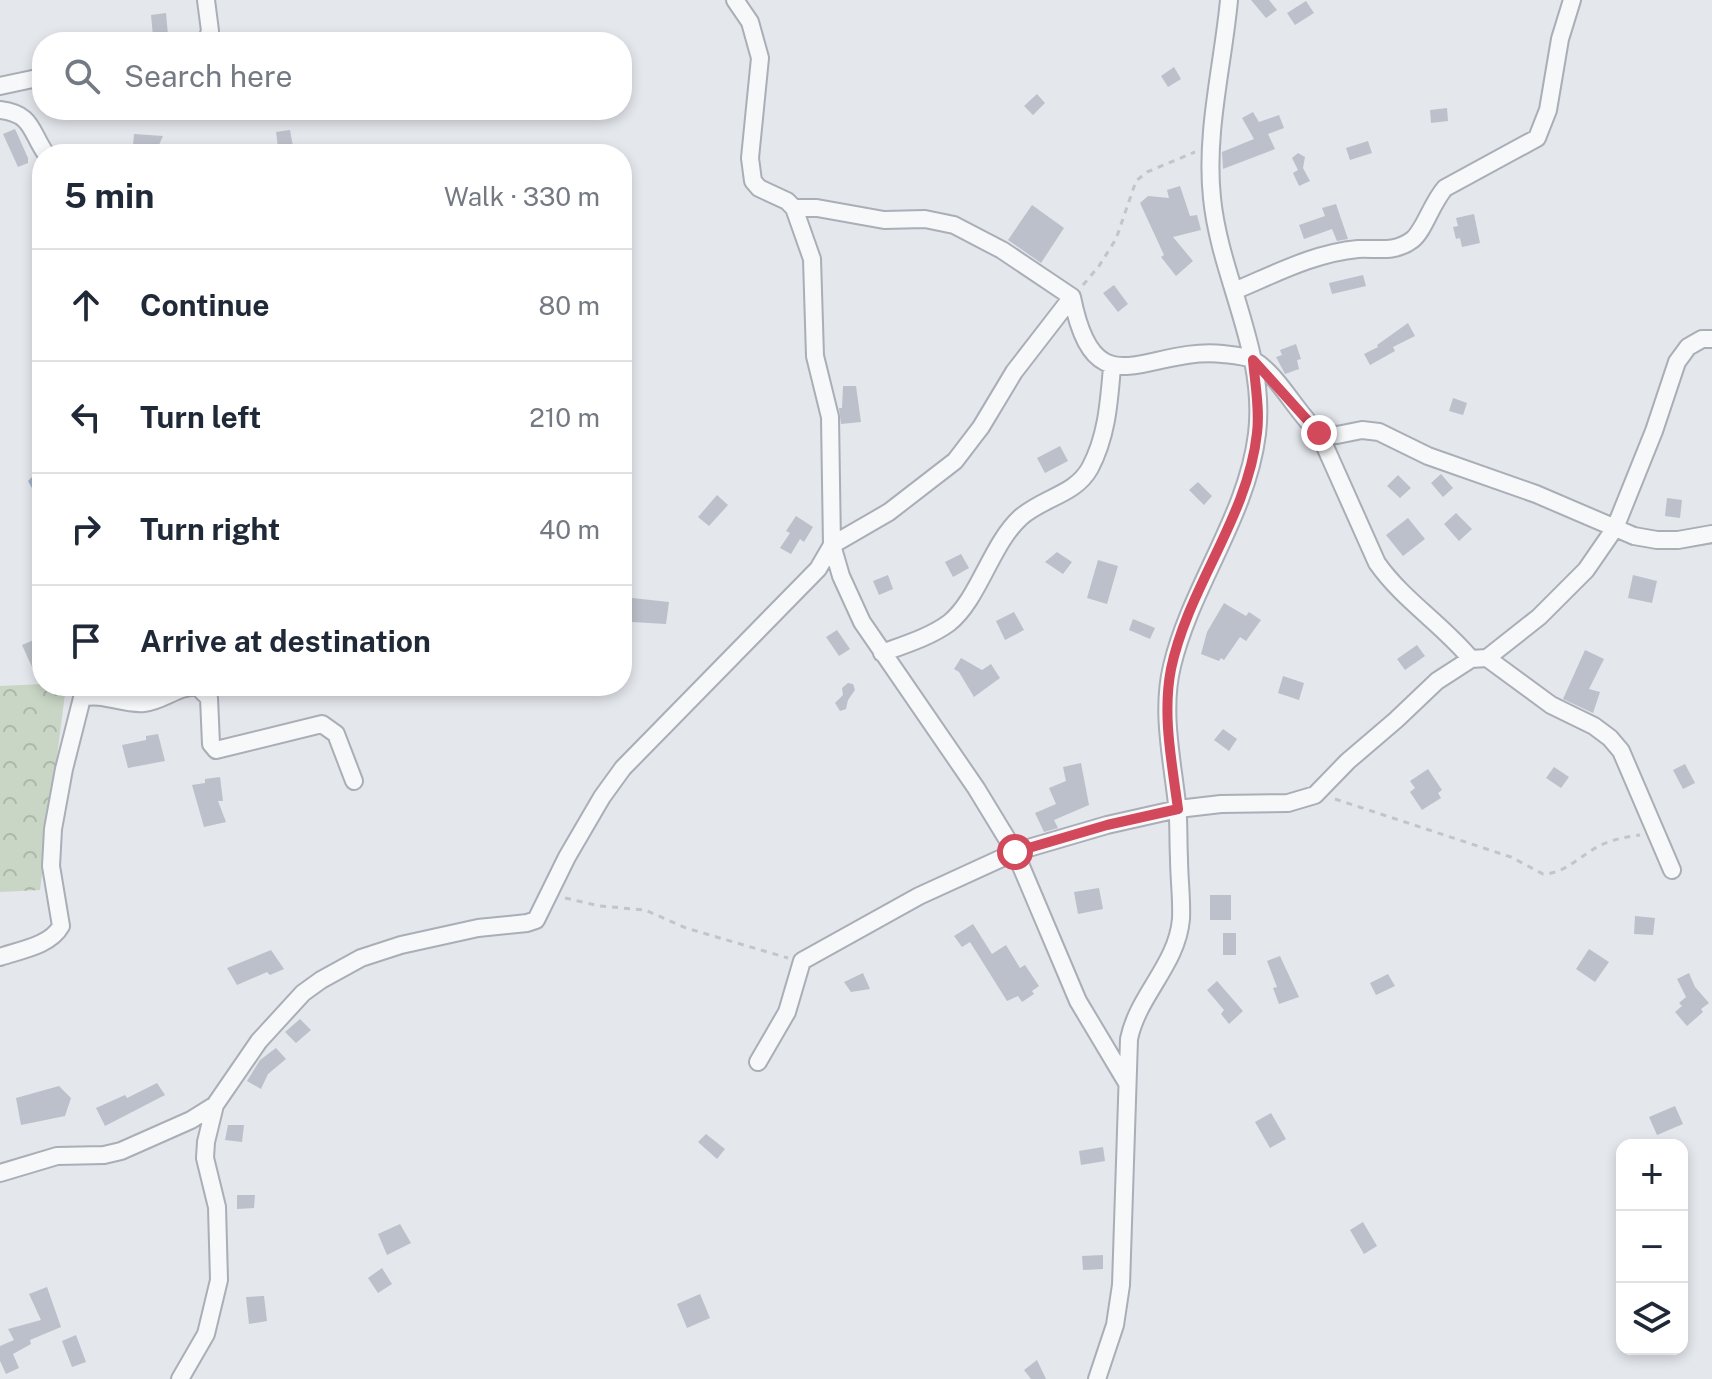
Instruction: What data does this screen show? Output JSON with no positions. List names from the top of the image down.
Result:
{
  "page": {
    "search": "Search here",
    "heading": ["5 min", "Walk · 330 m"],
    "list": [
      ["Continue", "80 m"],
      ["Turn left", "210 m"],
      ["Turn right", "40 m"],
      "Arrive at destination"
    ],
    "map_buttons": ["+", "−"]
  }
}
